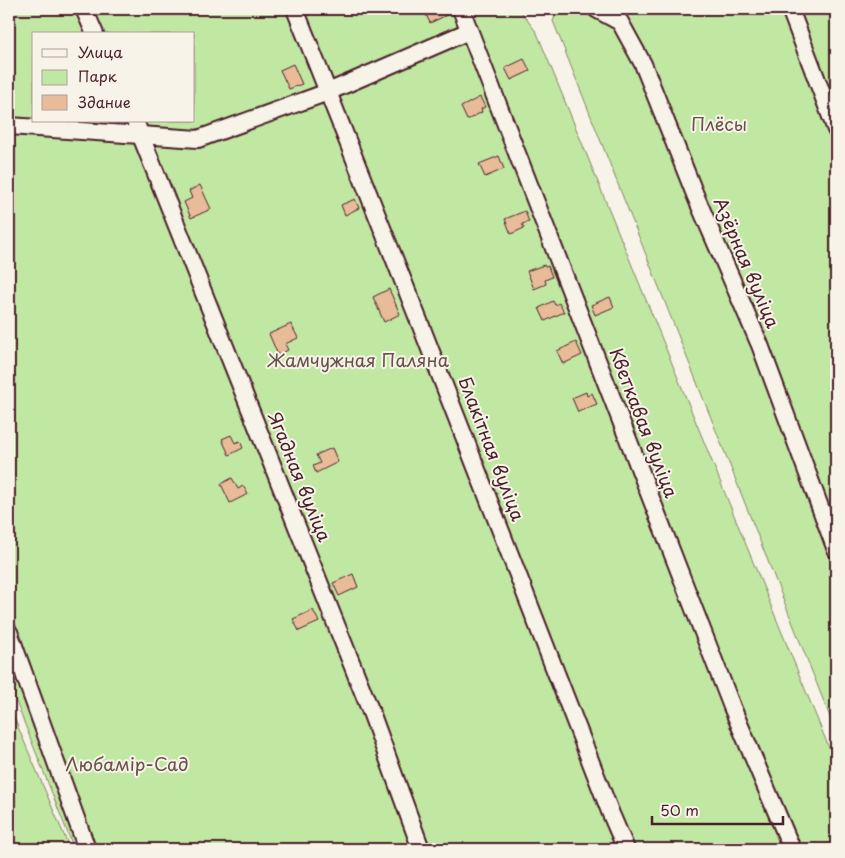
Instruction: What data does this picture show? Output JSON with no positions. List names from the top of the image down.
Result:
{
  "streets": {
    "street": [
      "Азёрная вуліца",
      "Кветкавая вуліца",
      "Блакітная вуліца",
      "Ягадная вуліца"
    ]
  },
  "parks": ["Плёсы", "Жамчужная Паляна", "Любамір-Сад"],
  "legend": ["Улица", "Парк", "Здание"],
  "scale_bar": "50 m"
}
